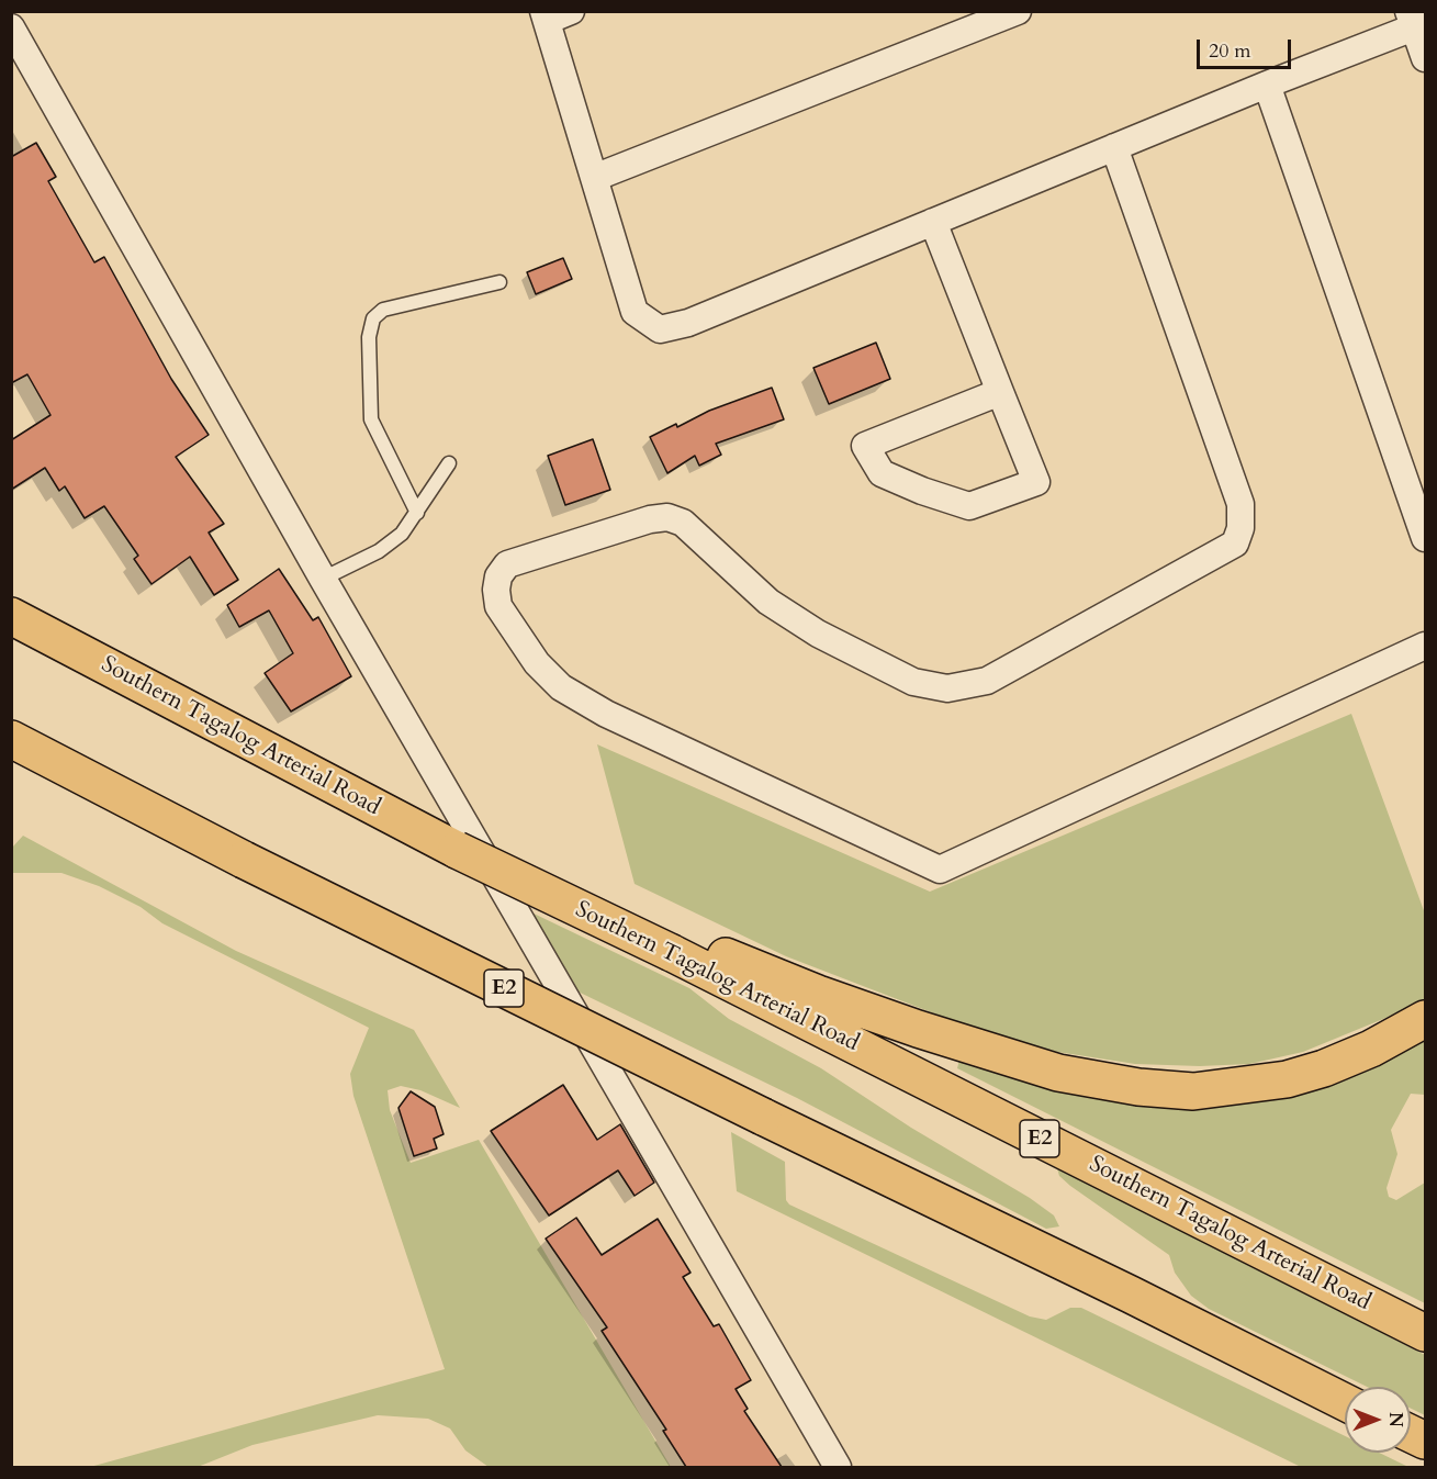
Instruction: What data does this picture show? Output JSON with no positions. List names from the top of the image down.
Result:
{
  "streets": {
    "highway": ["Southern Tagalog Arterial Road", "E2"]
  },
  "scale_bar": "20 m",
  "north": "right"
}
